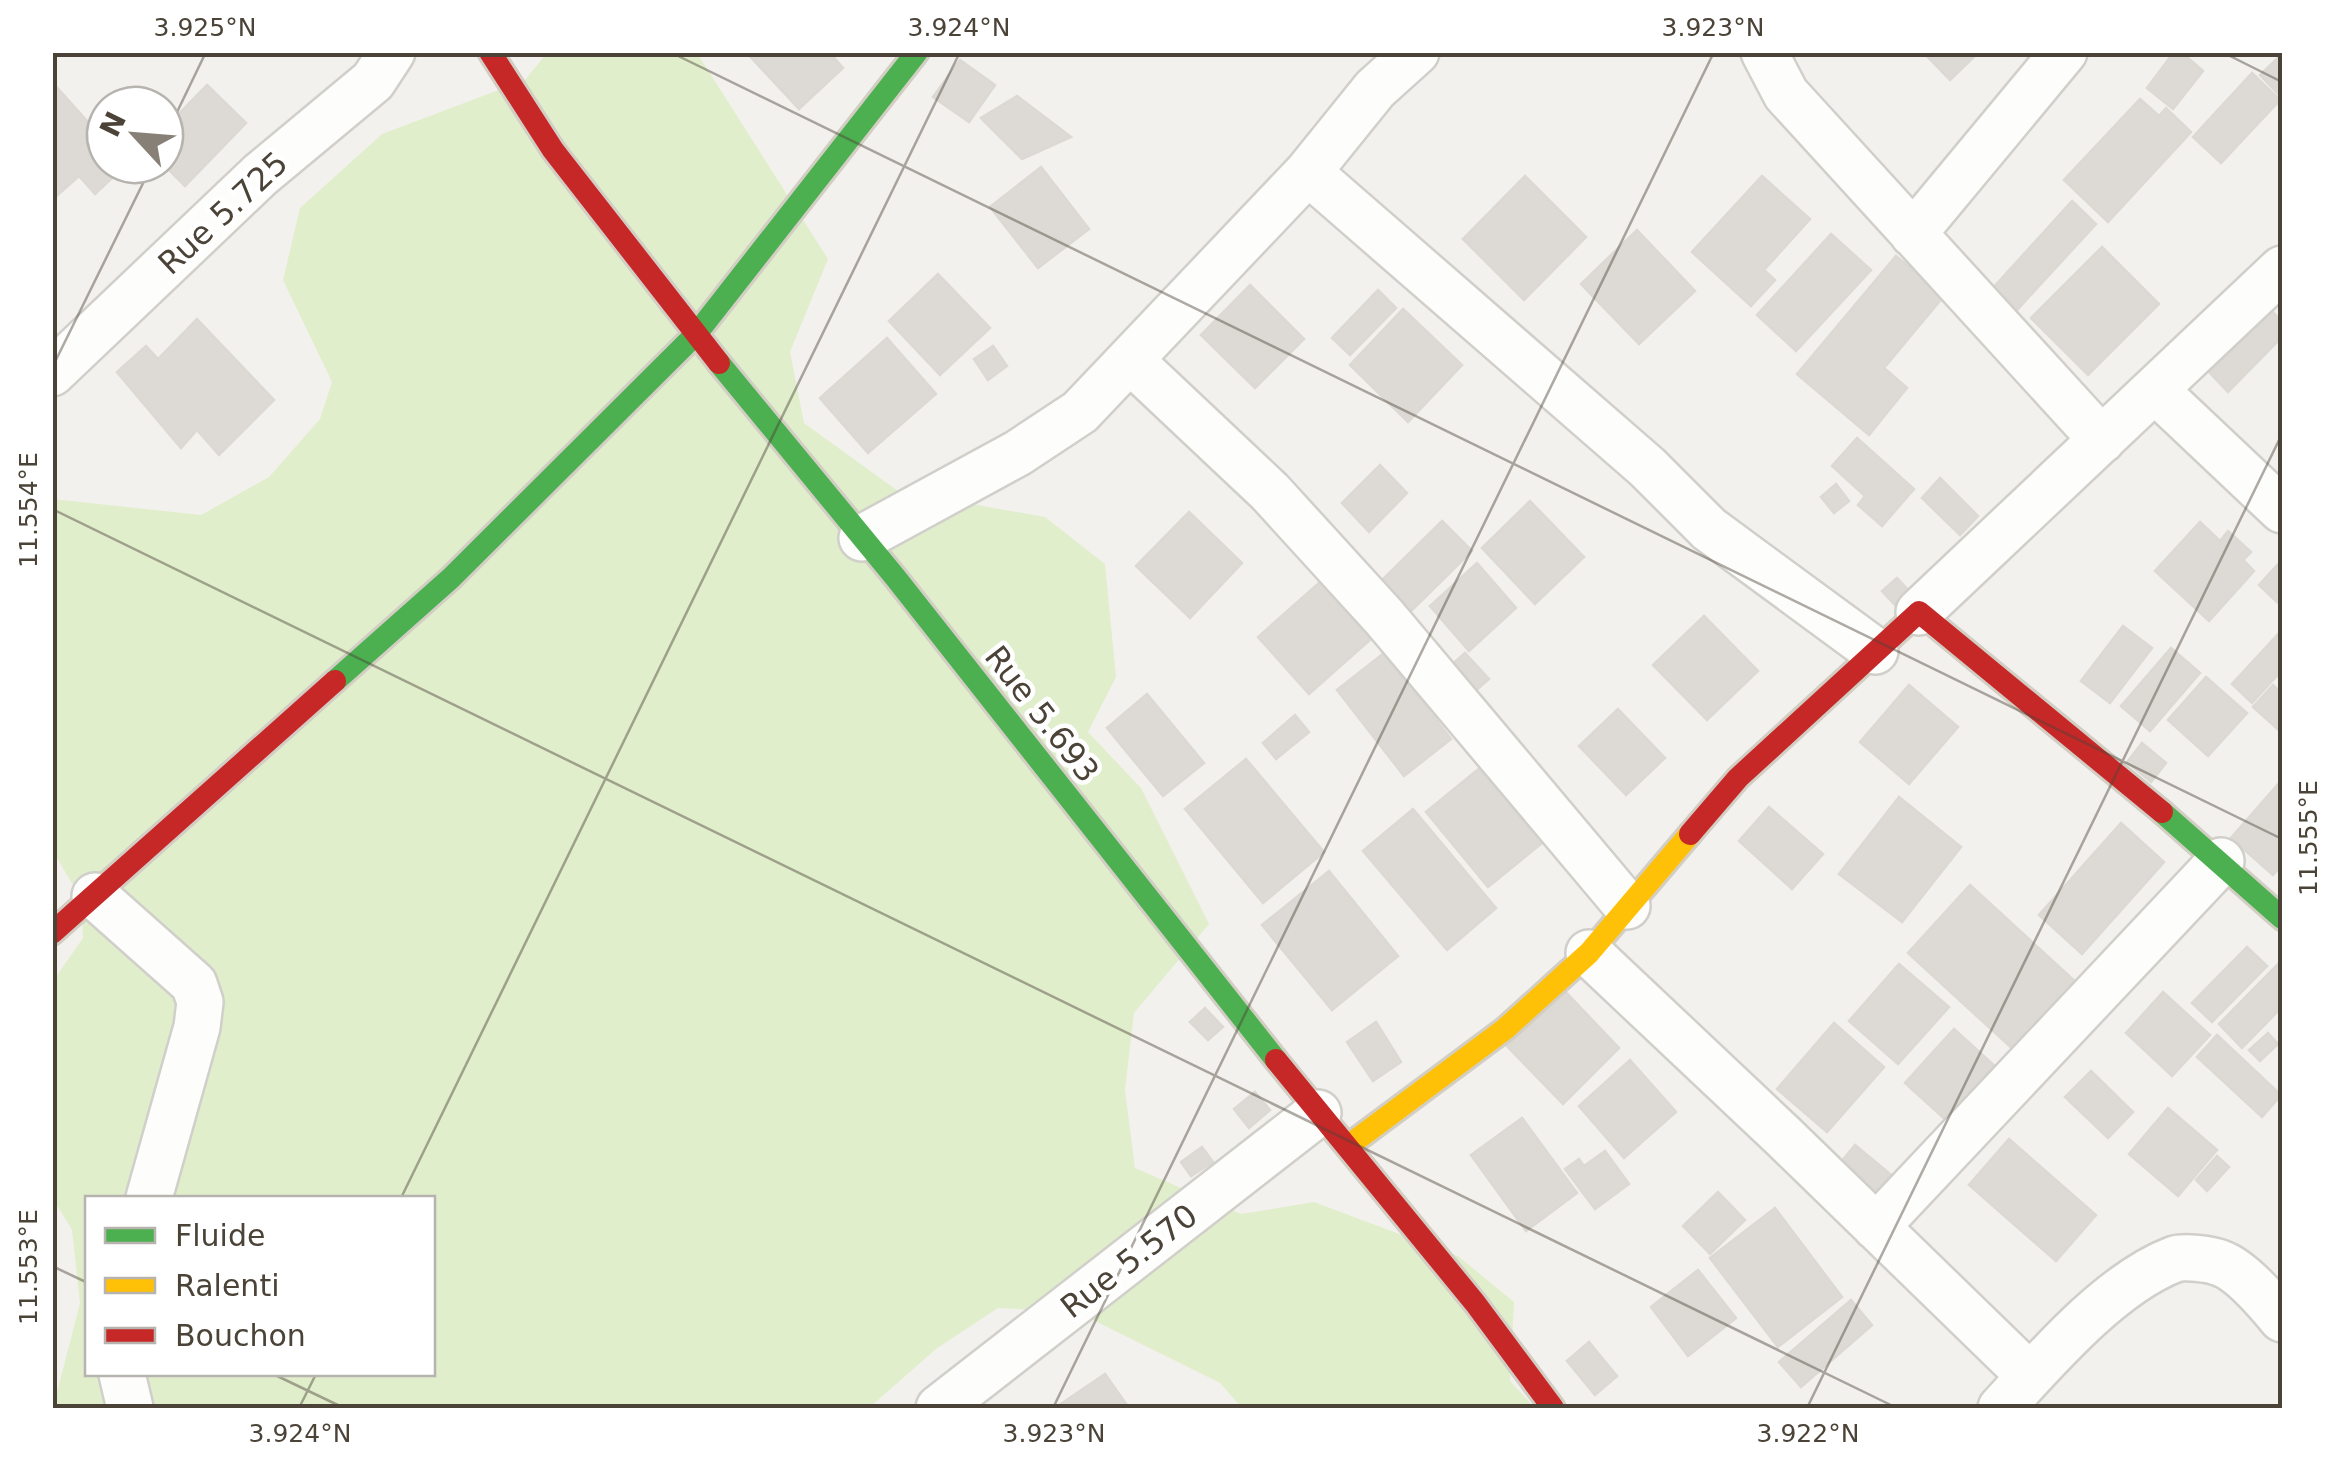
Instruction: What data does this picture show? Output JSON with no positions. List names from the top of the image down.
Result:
{
  "streets": {
    "street": ["Rue 5.725", "Rue 5.693", "Rue 5.570"]
  },
  "crossings": [
    ["Rue 5.693", "Rue 5.570"]
  ],
  "legend": ["Fluide", "Ralenti", "Bouchon"],
  "north": "top left",
  "coordinates": [
    "3.925°N",
    "3.924°N",
    "3.923°N",
    "11.554°E",
    "11.555°E",
    "11.553°E",
    "3.922°N"
  ]
}
